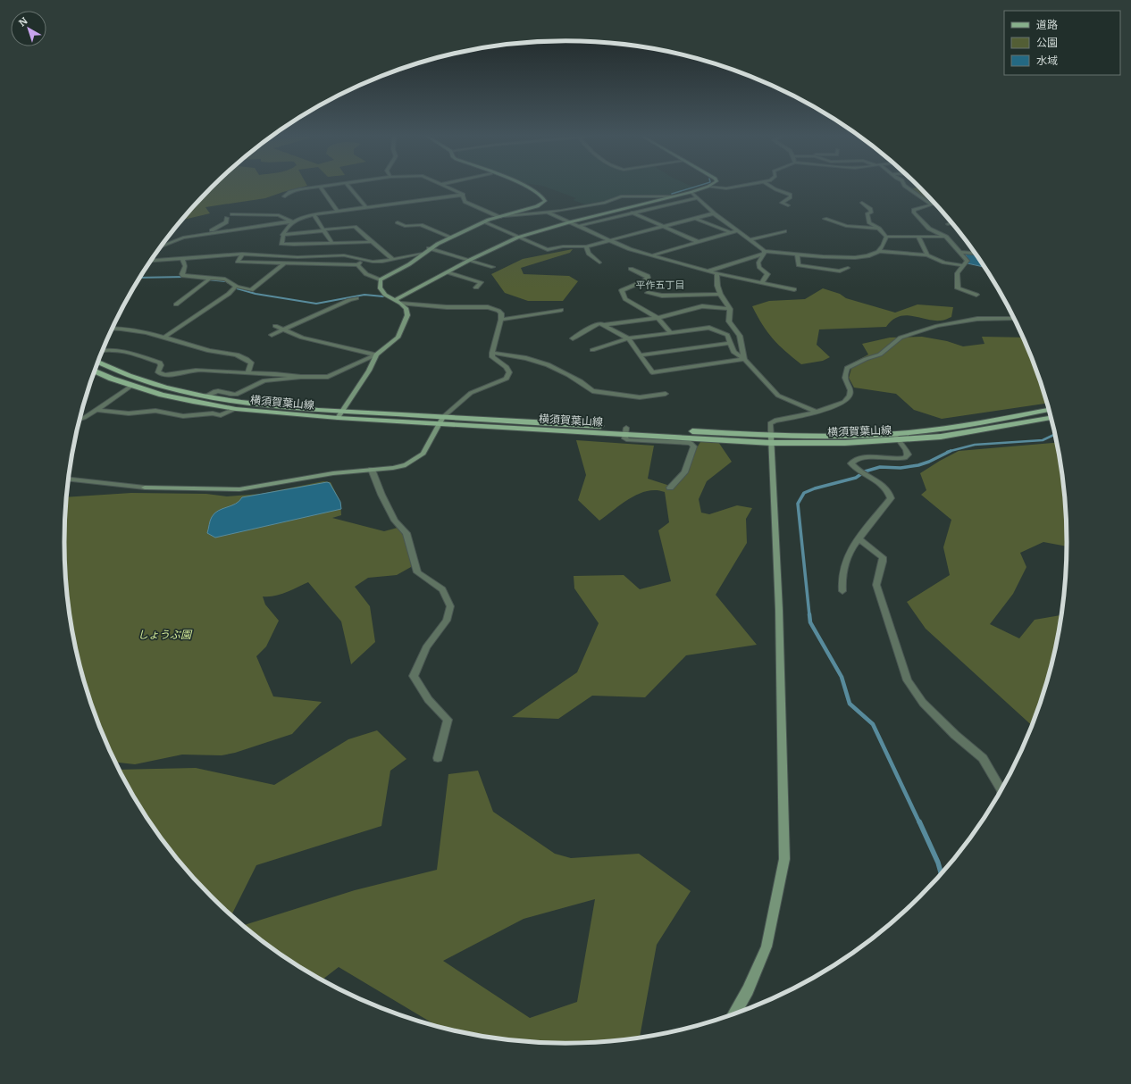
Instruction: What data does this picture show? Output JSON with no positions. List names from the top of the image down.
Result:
{
  "streets": {
    "main road": ["横須賀葉山線"]
  },
  "districts": ["平作五丁目"],
  "parks": ["しょうぶ園"],
  "legend": ["道路", "公園", "水域"],
  "north": "top left"
}
